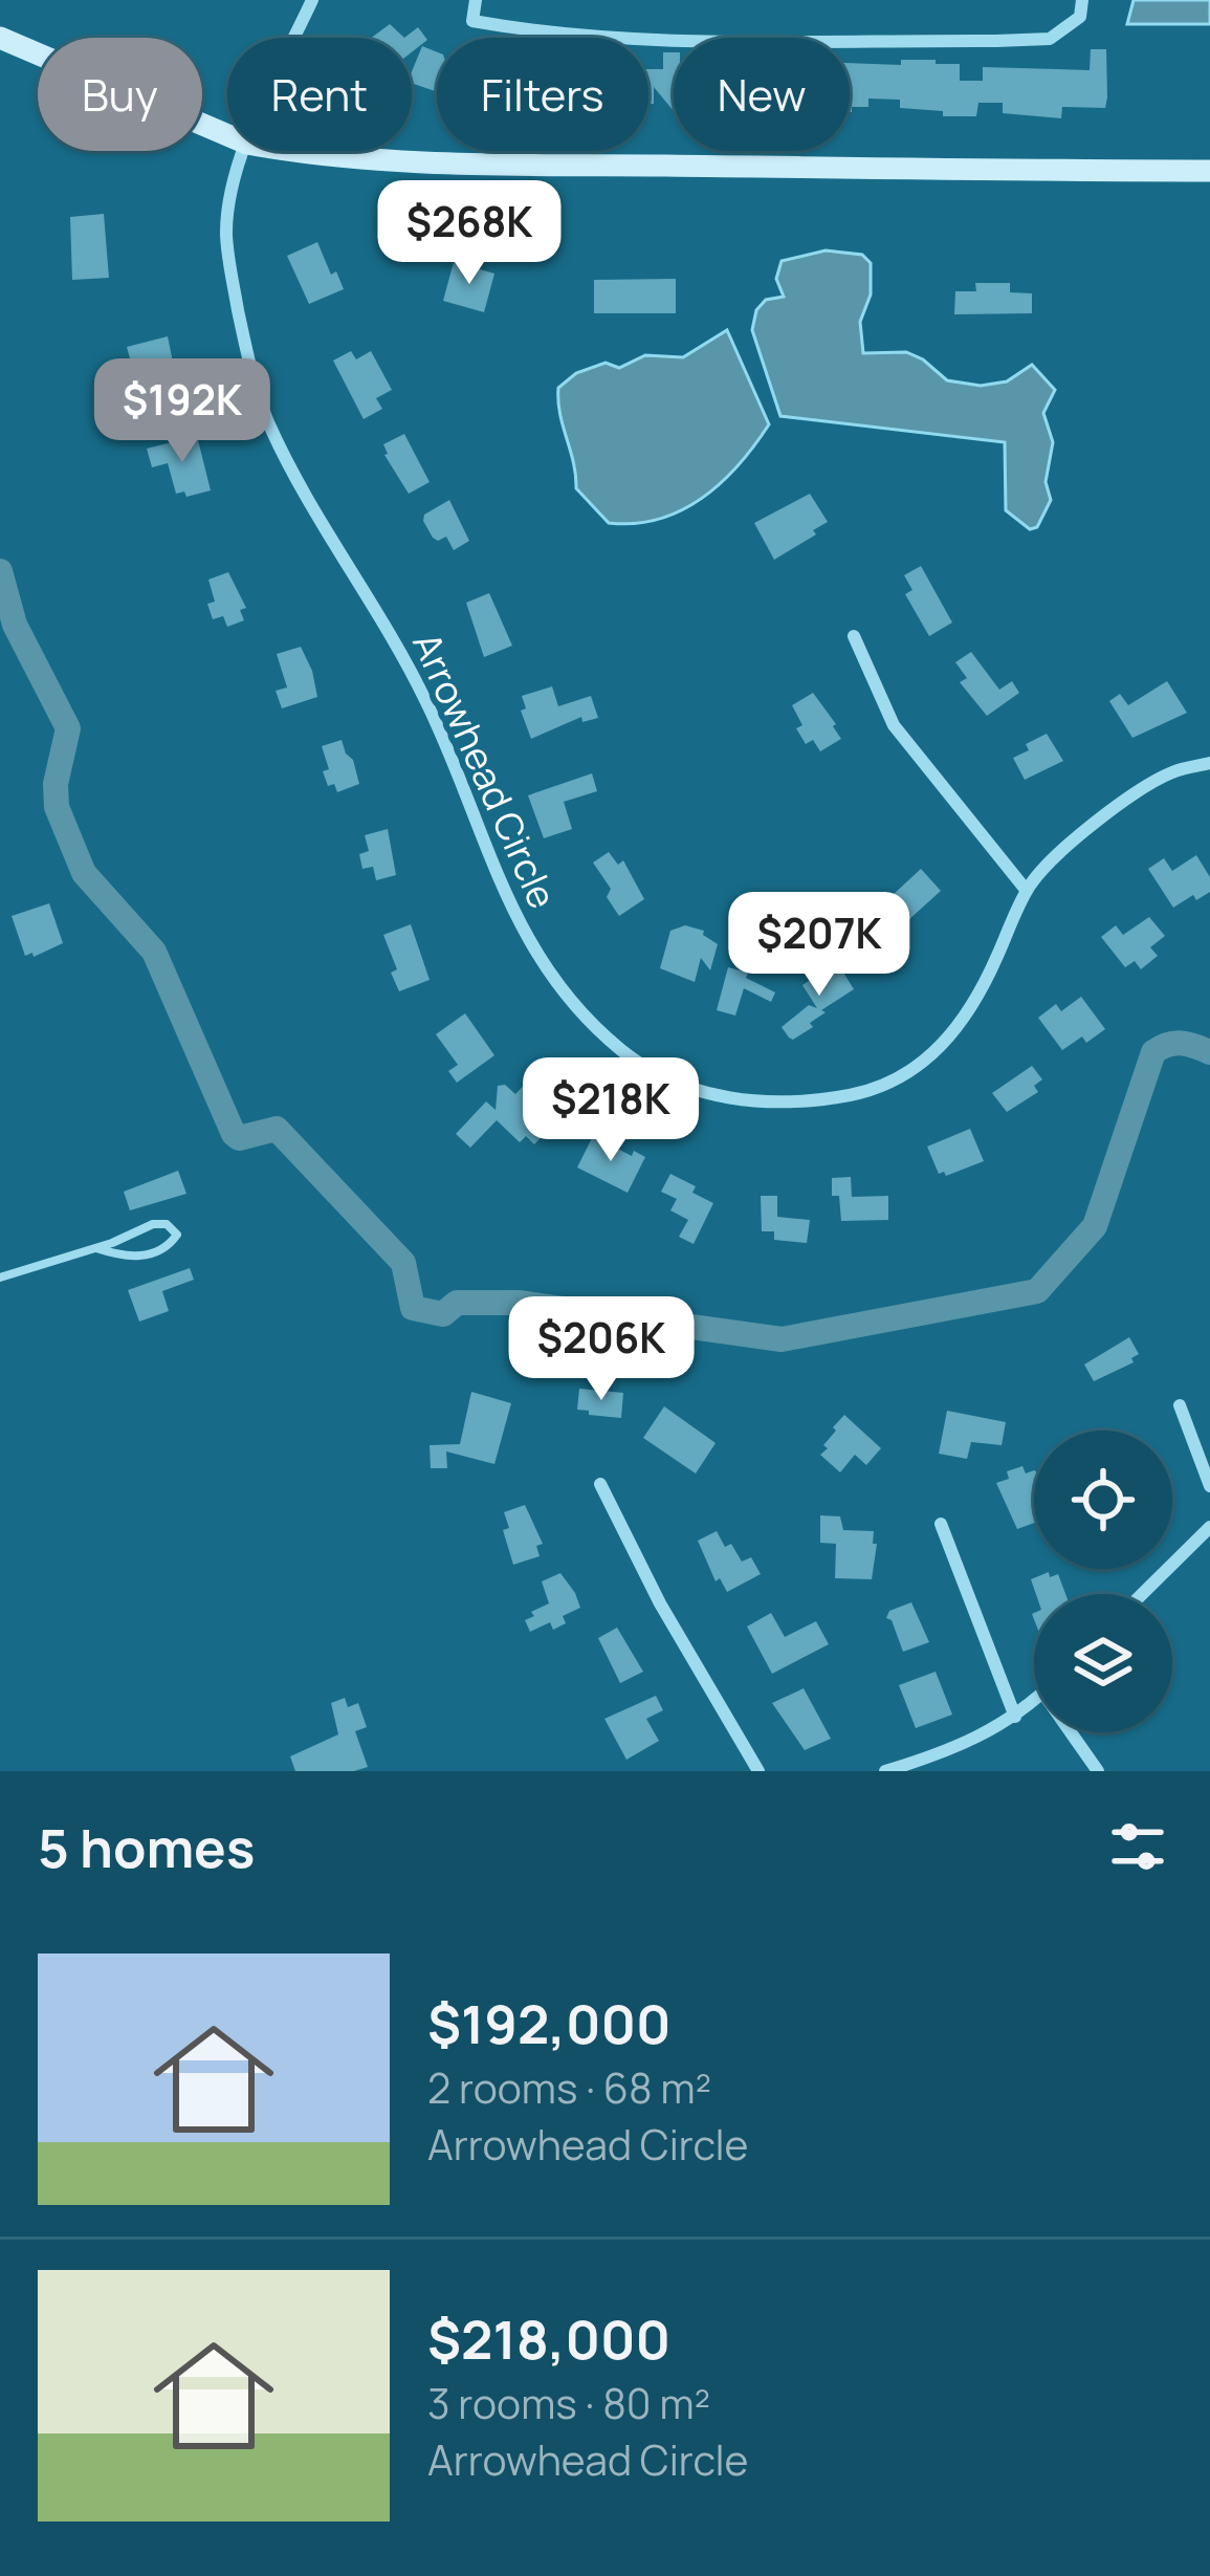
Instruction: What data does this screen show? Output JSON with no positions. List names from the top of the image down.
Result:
{
  "streets": {
    "street": ["Arrowhead Circle"]
  },
  "page": {
    "chip": [
      "Buy",
      "Rent",
      "Filters",
      "New"
    ],
    "price": [
      "$268K",
      "$192K",
      "$207K",
      "$218K",
      "$206K"
    ],
    "heading": "5 homes",
    "list": [
      {
        "name": "$192,000",
        "note": "2 rooms · 68 m² · Arrowhead Circle"
      },
      {
        "name": "$218,000",
        "note": "3 rooms · 80 m² · Arrowhead Circle"
      }
    ]
  }
}
